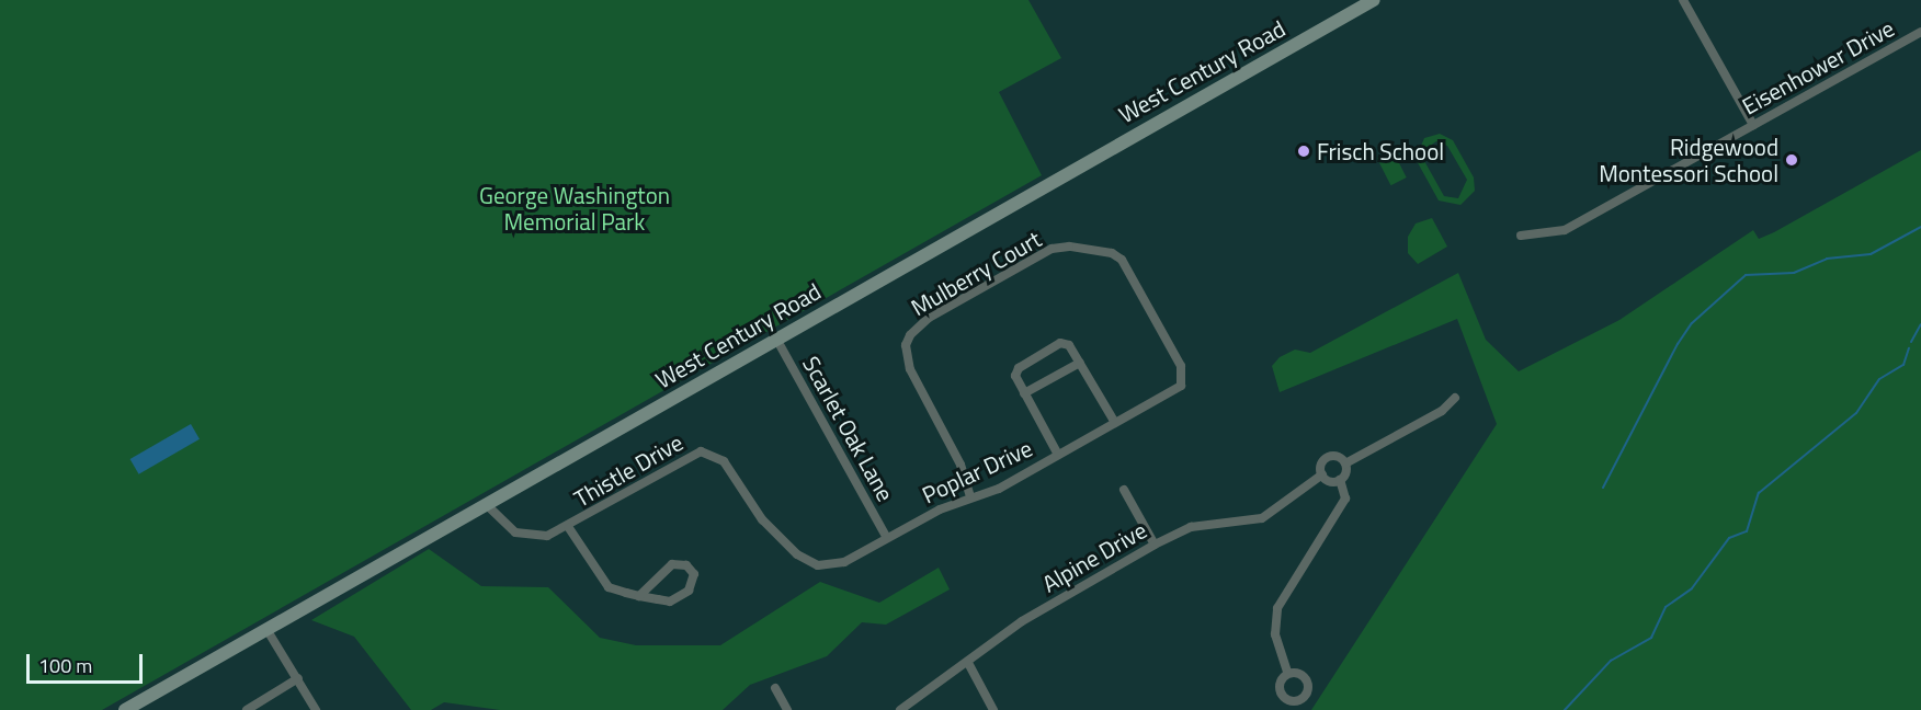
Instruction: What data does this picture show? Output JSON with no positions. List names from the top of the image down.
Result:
{
  "streets": {
    "main road": ["West Century Road"],
    "street": [
      "Eisenhower Drive",
      "Mulberry Court",
      "Scarlet Oak Lane",
      "Thistle Drive",
      "Poplar Drive",
      "Alpine Drive"
    ]
  },
  "crossings": [
    ["West Century Road", "Scarlet Oak Lane"],
    ["West Century Road", "Thistle Drive"],
    ["Mulberry Court", "Poplar Drive"],
    ["Scarlet Oak Lane", "Poplar Drive"],
    ["Thistle Drive", "Poplar Drive"]
  ],
  "parks": ["George Washington Memorial Park"],
  "places": ["Frisch School", "Ridgewood Montessori School"],
  "scale_bar": "100 m"
}
